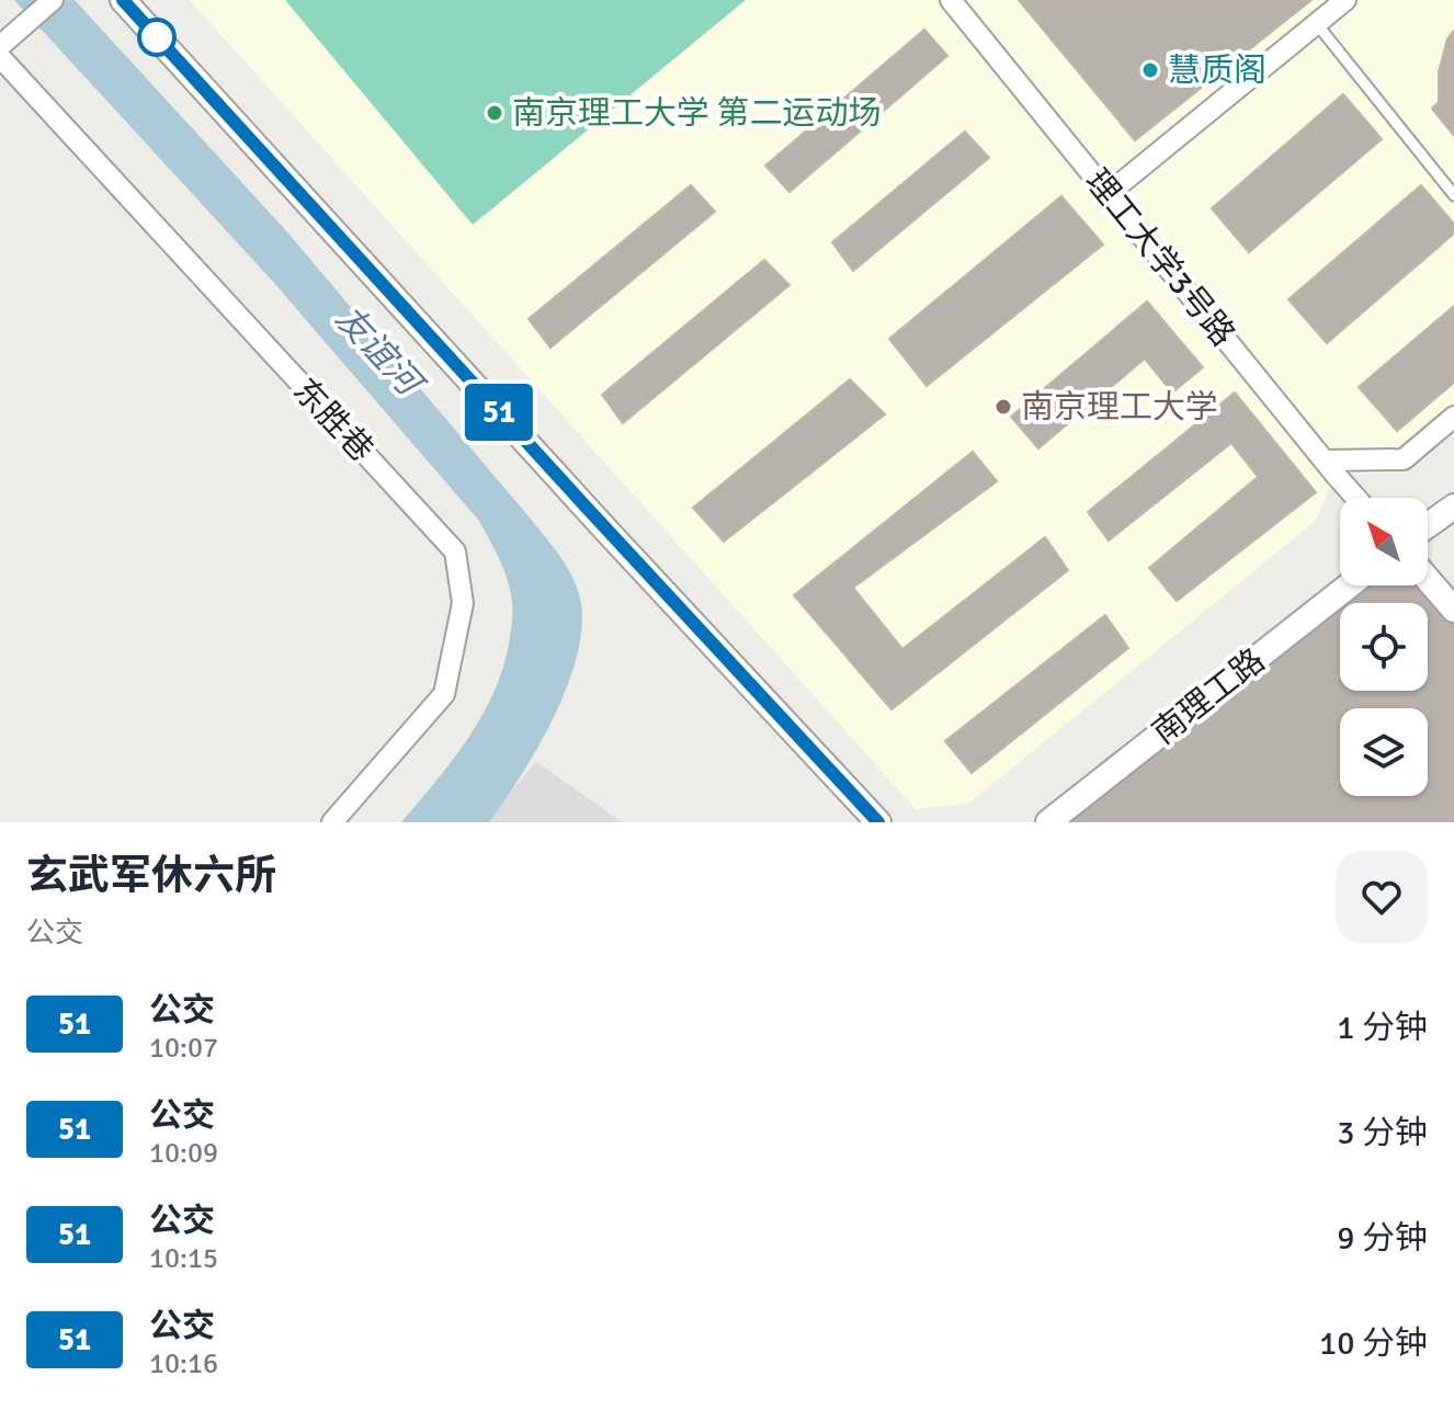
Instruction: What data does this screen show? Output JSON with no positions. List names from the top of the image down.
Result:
{
  "streets": {
    "street": ["理工大学3号路", "东胜巷", "南理工路"]
  },
  "water": ["友谊河"],
  "places": ["慧质阁", "南京理工大学 第二运动场", "南京理工大学"],
  "lines": ["bus line 51"],
  "north": "top left",
  "page": {
    "on_map": "51",
    "heading": ["玄武军休六所", "公交"],
    "list": [
      {
        "mark": "51",
        "name": "公交",
        "note": "10:07",
        "value": "1 分钟"
      },
      {
        "mark": "51",
        "name": "公交",
        "note": "10:09",
        "value": "3 分钟"
      },
      {
        "mark": "51",
        "name": "公交",
        "note": "10:15",
        "value": "9 分钟"
      },
      {
        "mark": "51",
        "name": "公交",
        "note": "10:16",
        "value": "10 分钟"
      }
    ]
  }
}
